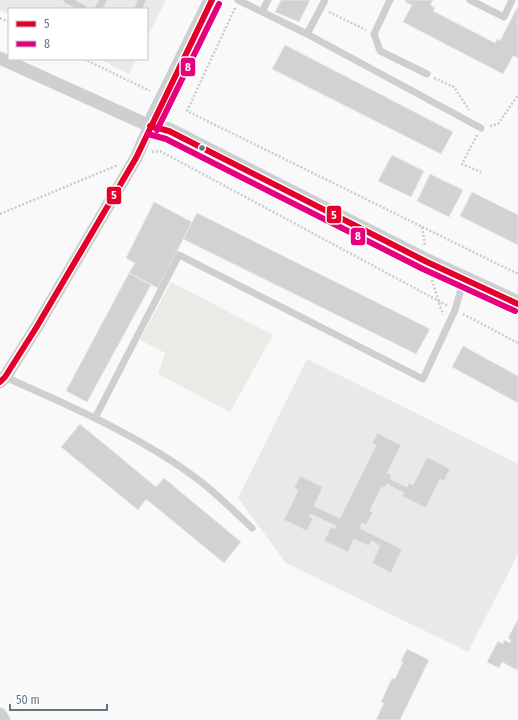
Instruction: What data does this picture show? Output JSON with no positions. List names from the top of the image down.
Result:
{
  "lines": ["transit line 5", "transit line 8"],
  "legend": ["5", "8"],
  "scale_bar": "50 m"
}
